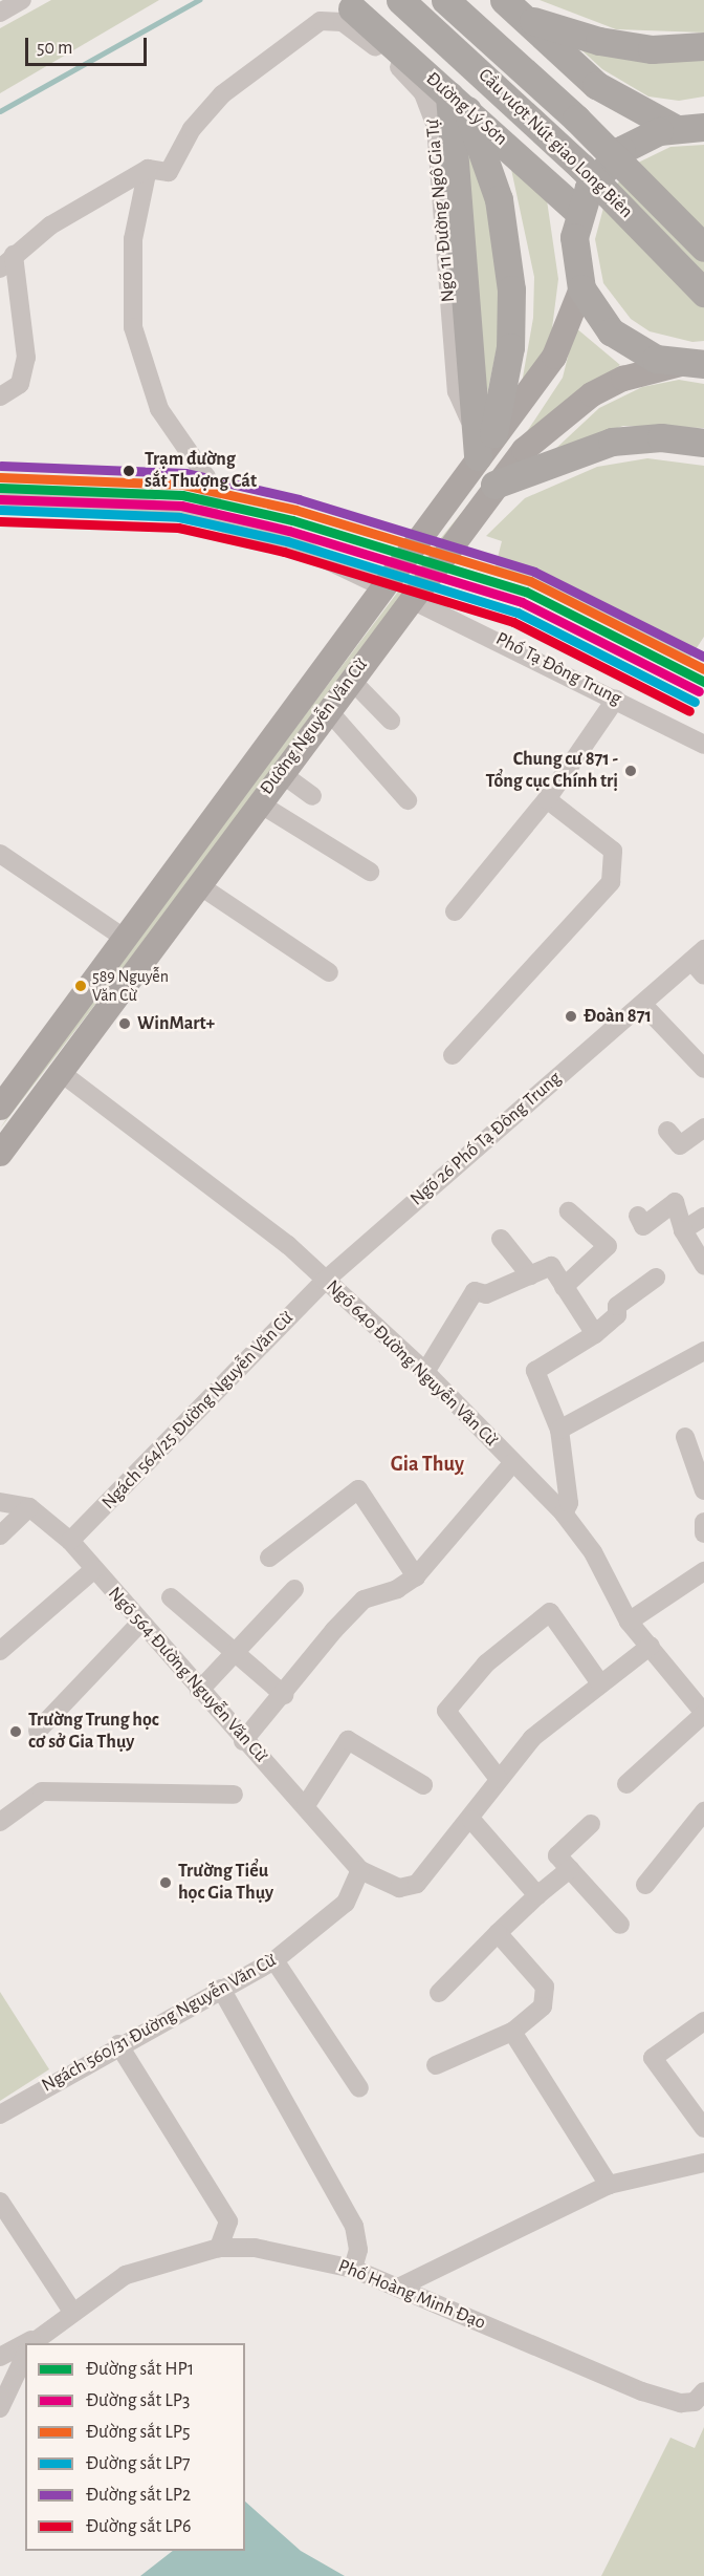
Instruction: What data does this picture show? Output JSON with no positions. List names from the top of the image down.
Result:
{
  "streets": {
    "highway": ["Đường Lý Sơn", "Cầu vượt Nút giao Long Biên"],
    "main road": ["Đường Nguyễn Văn Cừ"],
    "street": [
      "Ngõ 11 Đường Ngô Gia Tự",
      "Phố Tạ Đông Trung",
      "Ngõ 26 Phố Tạ Đông Trung",
      "Ngõ 640 Đường Nguyễn Văn Cừ",
      "Ngách 564/25 Đường Nguyễn Văn Cừ",
      "Ngõ 564 Đường Nguyễn Văn Cừ",
      "Ngách 560/31 Đường Nguyễn Văn Cừ",
      "Phố Hoàng Minh Đạo"
    ]
  },
  "crossings": [
    ["Ngõ 11 Đường Ngô Gia Tự", "Đường Nguyễn Văn Cừ"],
    ["Phố Tạ Đông Trung", "Đường Nguyễn Văn Cừ"],
    ["Đường Nguyễn Văn Cừ", "Ngõ 640 Đường Nguyễn Văn Cừ"],
    ["Ngõ 26 Phố Tạ Đông Trung", "Ngõ 640 Đường Nguyễn Văn Cừ"],
    ["Ngõ 26 Phố Tạ Đông Trung", "Ngách 564/25 Đường Nguyễn Văn Cừ"],
    ["Ngõ 640 Đường Nguyễn Văn Cừ", "Ngách 564/25 Đường Nguyễn Văn Cừ"],
    ["Ngách 564/25 Đường Nguyễn Văn Cừ", "Ngõ 564 Đường Nguyễn Văn Cừ"],
    ["Ngõ 564 Đường Nguyễn Văn Cừ", "Ngách 560/31 Đường Nguyễn Văn Cừ"]
  ],
  "districts": ["Gia Thuỵ"],
  "places": [
    "Trạm đường sắt Thượng Cát",
    "Chung cư 871 - Tổng cục Chính trị",
    "589 Nguyễn Văn Cừ",
    "Đoàn 871",
    "WinMart+",
    "Trường Trung học cơ sở Gia Thụy",
    "Trường Tiểu học Gia Thụy"
  ],
  "lines": [
    "rail line LP2",
    "rail line LP5",
    "rail line HP1",
    "rail line LP3",
    "rail line LP7",
    "rail line LP6"
  ],
  "legend": [
    "Đường sắt HP1",
    "Đường sắt LP3",
    "Đường sắt LP5",
    "Đường sắt LP7",
    "Đường sắt LP2",
    "Đường sắt LP6"
  ],
  "scale_bar": "50 m"
}
